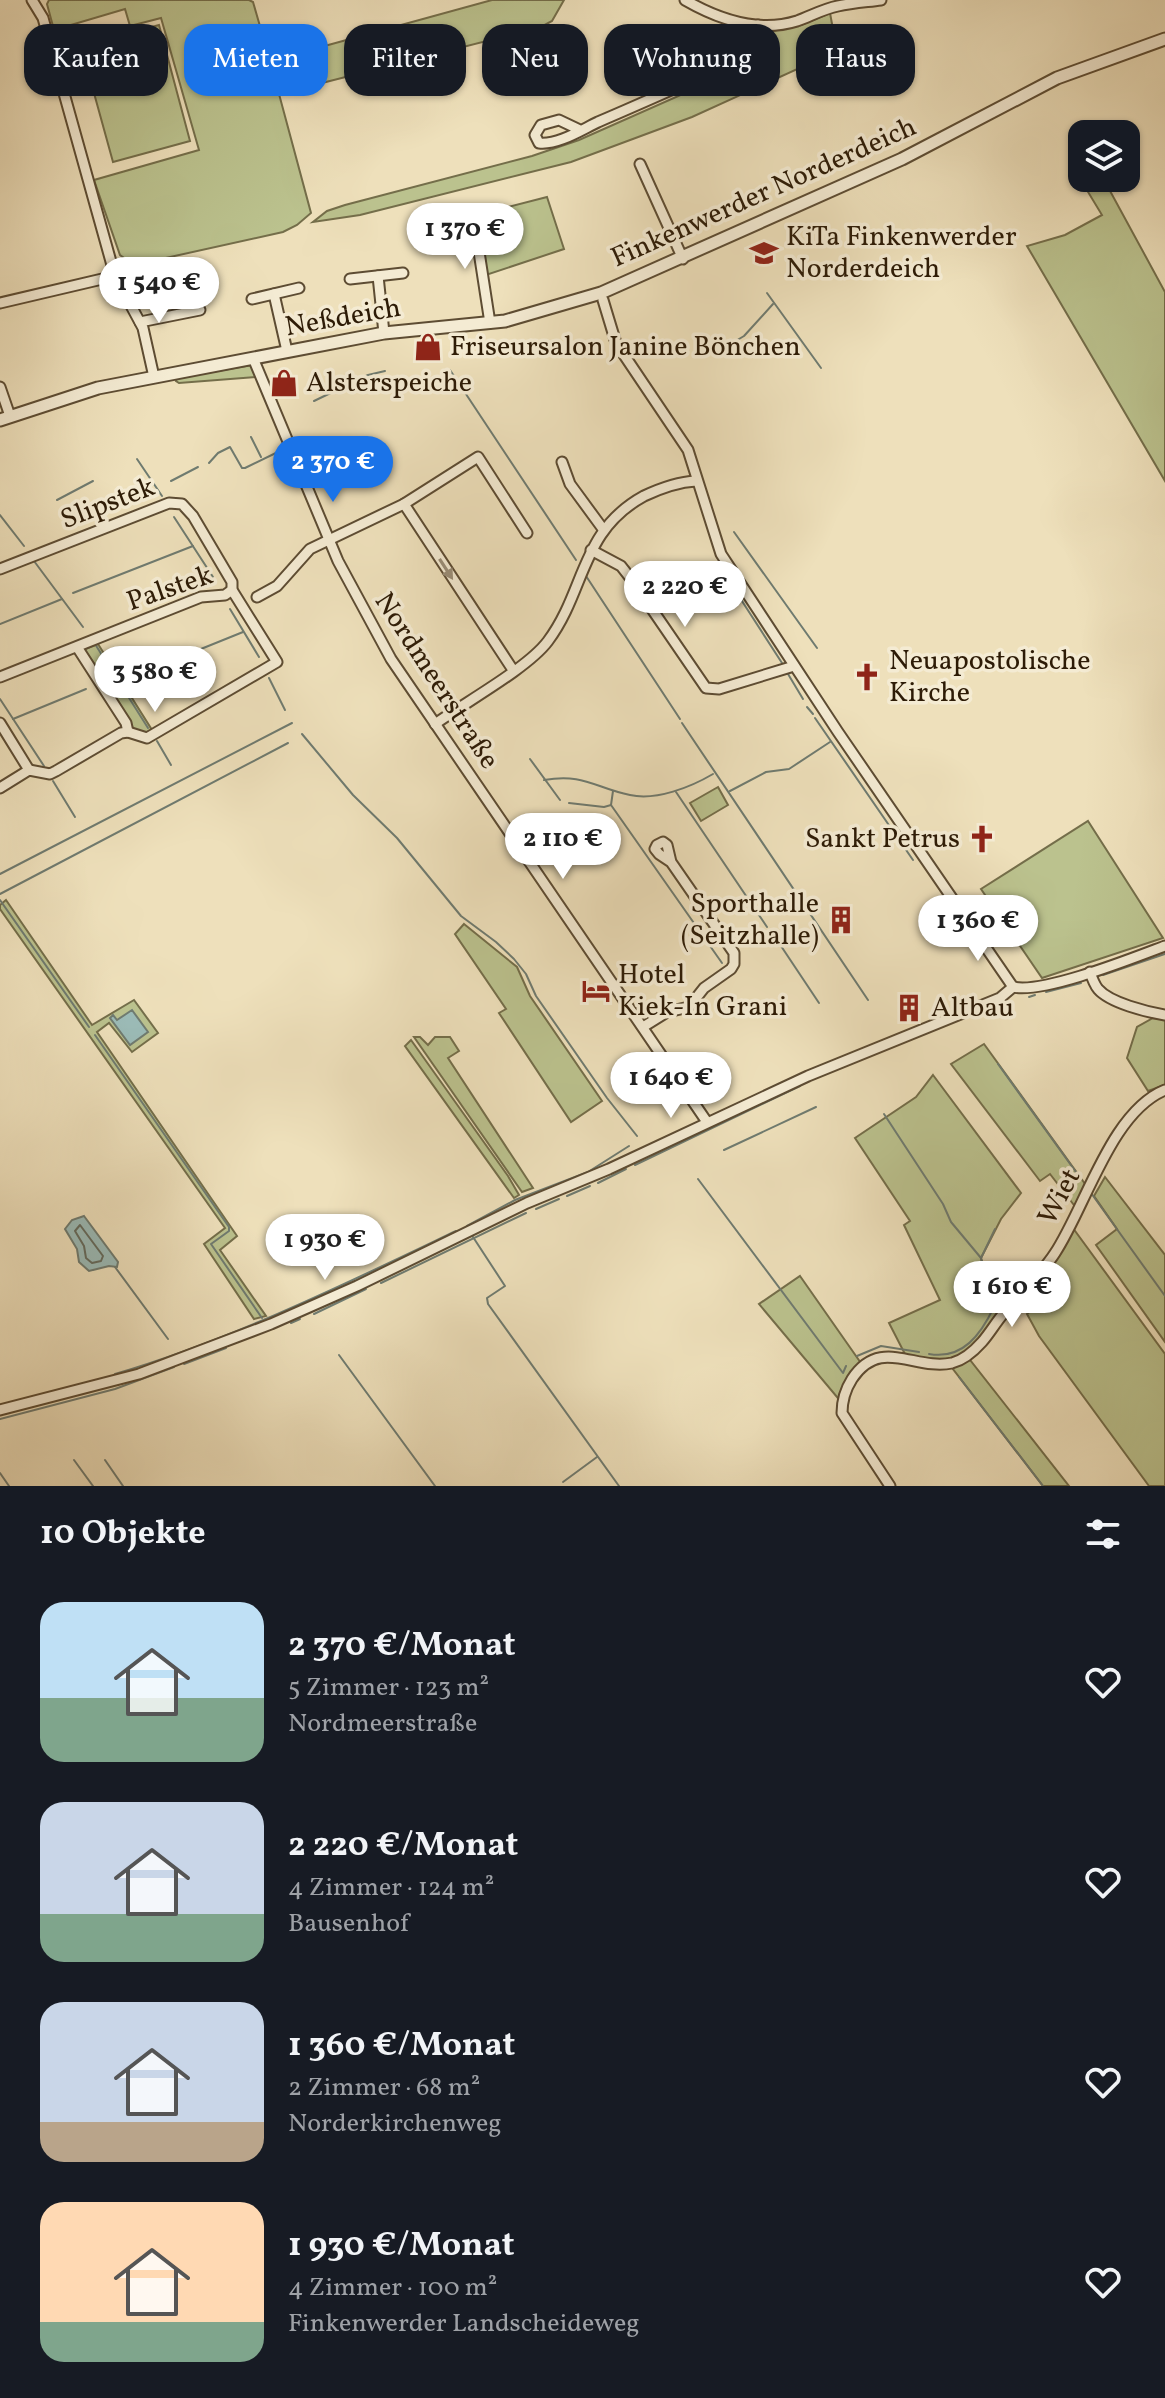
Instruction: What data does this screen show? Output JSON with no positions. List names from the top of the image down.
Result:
{
  "streets": {
    "street": [
      "Finkenwerder Norderdeich",
      "Neßdeich",
      "Slipstek",
      "Palstek",
      "Nordmeerstraße",
      "Wiet"
    ]
  },
  "crossings": [
    ["Finkenwerder Norderdeich", "Neßdeich"],
    ["Neßdeich", "Nordmeerstraße"],
    ["Slipstek", "Palstek"]
  ],
  "places": {
    "school or university": ["KiTa Finkenwerder Norderdeich"],
    "shop": ["Friseursalon Janine Bönchen", "Alsterspeiche"],
    "church": ["Neuapostolische Kirche", "Sankt Petrus"],
    "building": ["Sporthalle (Seitzhalle)", "Altbau"],
    "hotel": ["Hotel Kiek-In Grani"]
  },
  "page": {
    "chip": [
      "Kaufen",
      "Mieten",
      "Filter",
      "Neu",
      "Wohnung",
      "Haus"
    ],
    "price": [
      "1 370 €",
      "1 540 €",
      "2 370 €",
      "2 220 €",
      "3 580 €",
      "2 110 €",
      "1 360 €",
      "1 640 €",
      "1 930 €",
      "1 610 €"
    ],
    "heading": "10 Objekte",
    "list": [
      {
        "name": "2 370 €/Monat",
        "note": "5 Zimmer · 123 m² · Nordmeerstraße"
      },
      {
        "name": "2 220 €/Monat",
        "note": "4 Zimmer · 124 m² · Bausenhof"
      },
      {
        "name": "1 360 €/Monat",
        "note": "2 Zimmer · 68 m² · Norderkirchenweg"
      },
      {
        "name": "1 930 €/Monat",
        "note": "4 Zimmer · 100 m² · Finkenwerder Landscheideweg"
      }
    ]
  }
}
